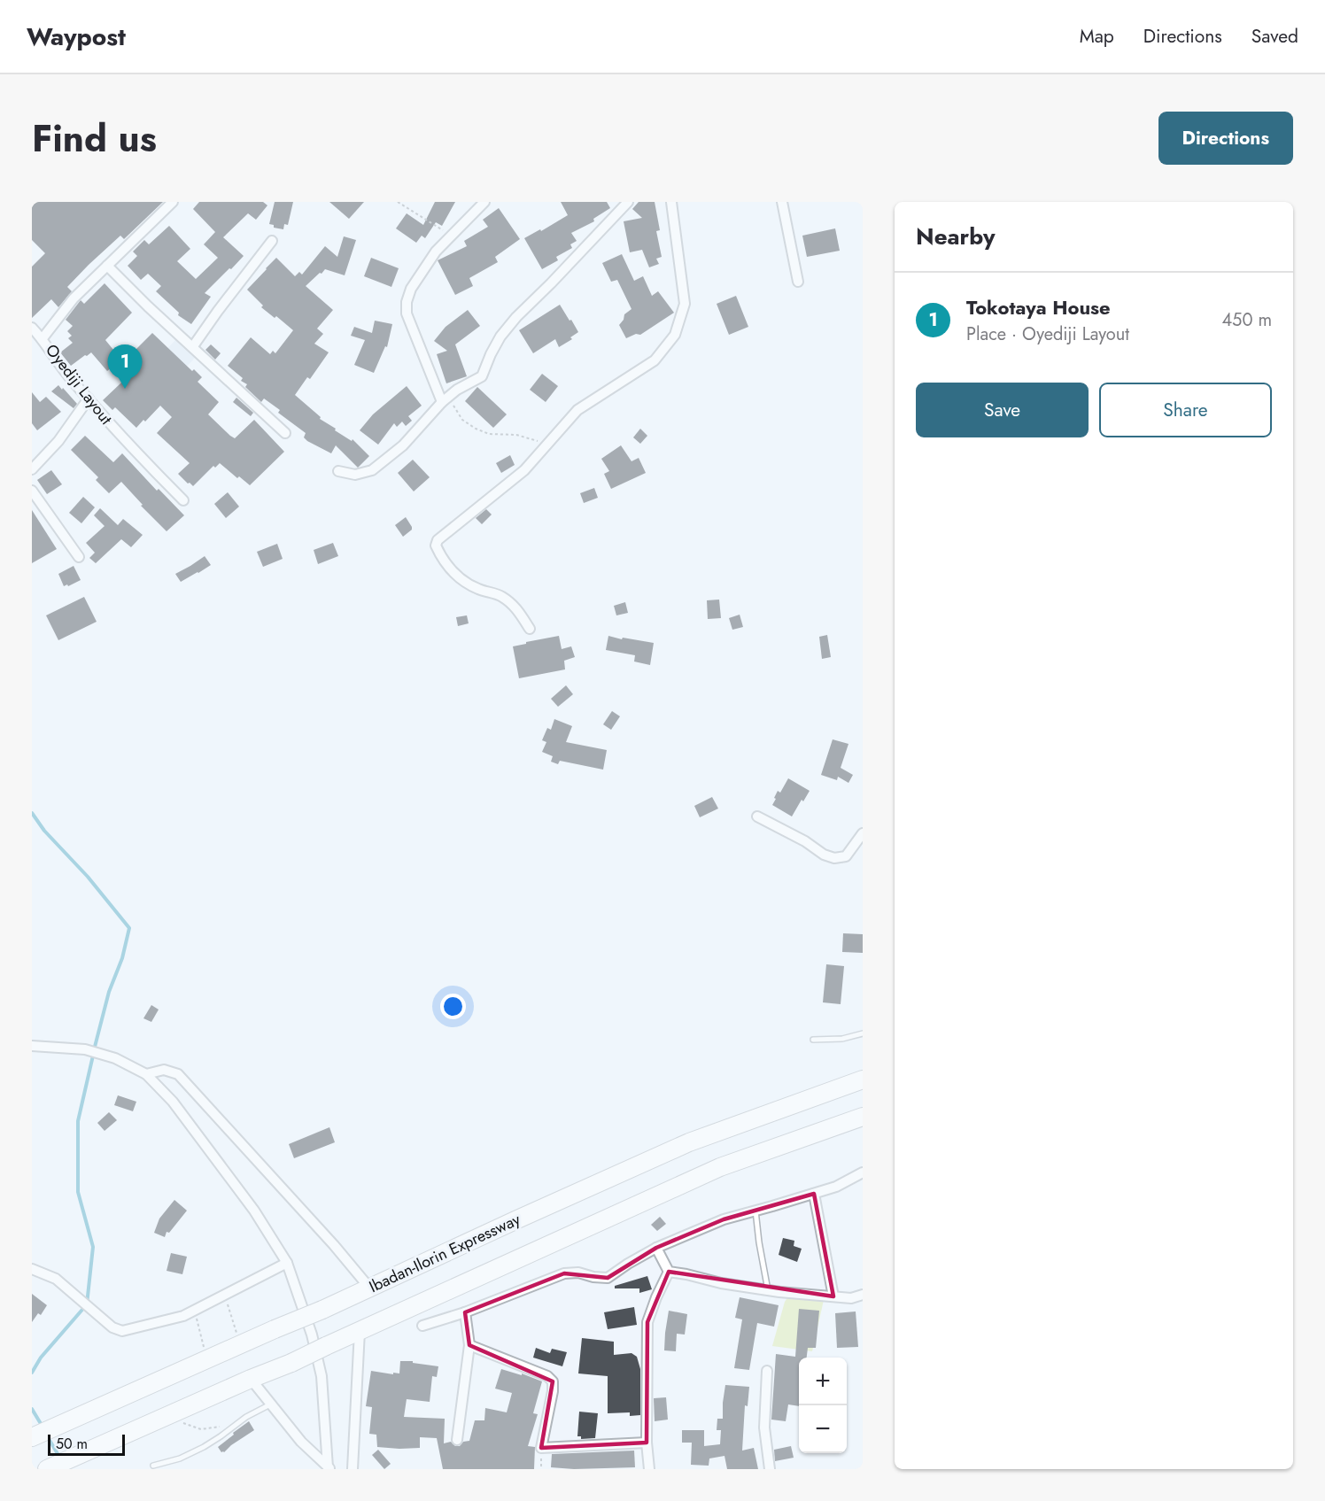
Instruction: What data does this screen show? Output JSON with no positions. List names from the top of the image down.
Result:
{
  "streets": {
    "highway": ["Ibadan-Ilorin Expressway"],
    "street": ["Oyediji Layout"]
  },
  "scale_bar": "50 m",
  "page": {
    "header": "Waypost",
    "nav": ["Map", "Directions", "Saved"],
    "title": "Find us",
    "buttons": [
      "Directions",
      ["Save", "Share"]
    ],
    "heading": "Nearby",
    "list": [
      {
        "mark": "1",
        "name": "Tokotaya House",
        "note": "Place · Oyediji Layout",
        "value": "450 m"
      }
    ],
    "pins": "1",
    "map_buttons": ["+", "−"],
    "scale": "50 m"
  }
}
